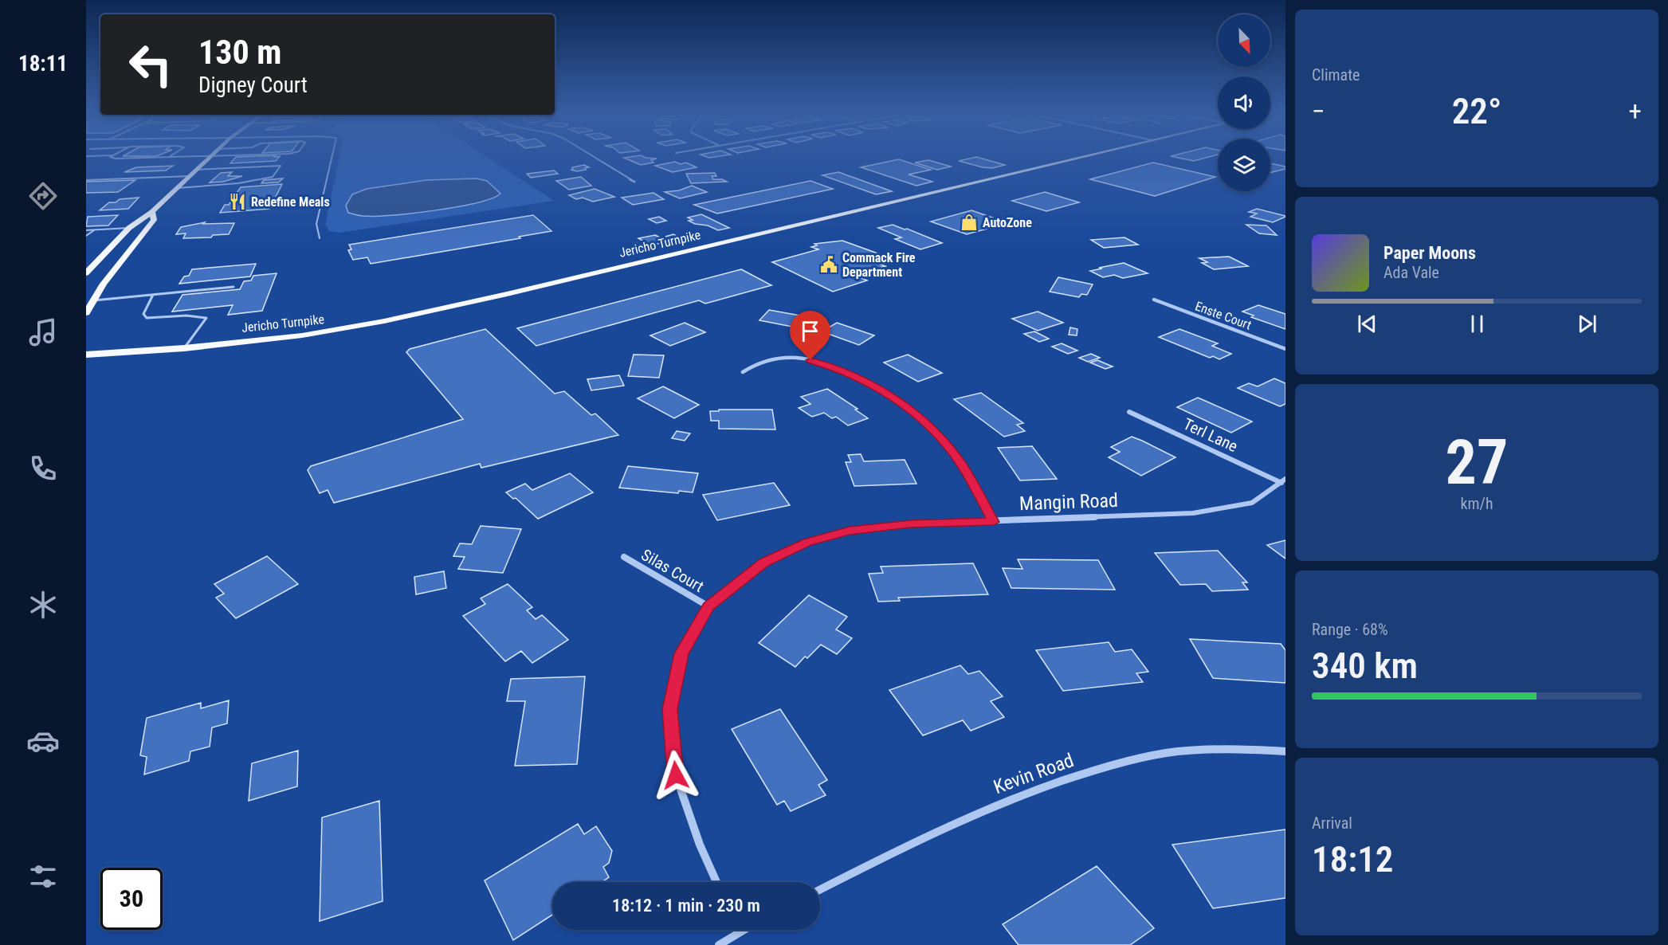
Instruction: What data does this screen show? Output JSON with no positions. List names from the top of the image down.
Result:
{
  "streets": {
    "main road": ["Jericho Turnpike"],
    "street": [
      "Enste Court",
      "Terl Lane",
      "Mangin Road",
      "Silas Court",
      "Kevin Road"
    ]
  },
  "crossings": [
    ["Terl Lane", "Mangin Road"],
    ["Mangin Road", "Silas Court"]
  ],
  "places": {
    "restaurant": ["Redefine Meals"],
    "shop": ["AutoZone"],
    "public building": ["Commack Fire Department"]
  },
  "north": "bottom right",
  "page": {
    "tabs": "18:11",
    "tile": [
      "Climate",
      ["27", "km/h"],
      ["Range · 68%", "340 km"],
      ["Arrival", "18:12"]
    ],
    "turn": ["130 m", "Digney Court"],
    "heat": ["−", "22°", "+"],
    "song": ["Paper Moons", "Ada Vale"],
    "limit": "30",
    "trip": "18:12 · 1 min · 230 m"
  }
}
